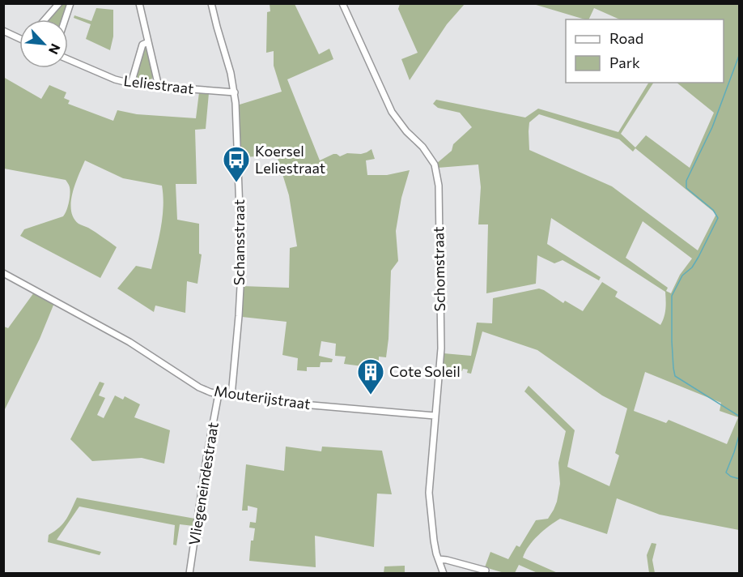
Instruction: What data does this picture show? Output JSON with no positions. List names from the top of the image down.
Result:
{
  "streets": {
    "street": [
      "Leliestraat",
      "Schansstraat",
      "Schomstraat",
      "Mouterijstraat",
      "Vliegeneindestraat"
    ]
  },
  "crossings": [
    ["Leliestraat", "Schansstraat"],
    ["Schansstraat", "Mouterijstraat"],
    ["Schomstraat", "Mouterijstraat"],
    ["Mouterijstraat", "Vliegeneindestraat"]
  ],
  "places": {
    "bus stop": ["Koersel Leliestraat"],
    "building": ["Cote Soleil"]
  },
  "legend": ["Road", "Park"],
  "north": "bottom right"
}
